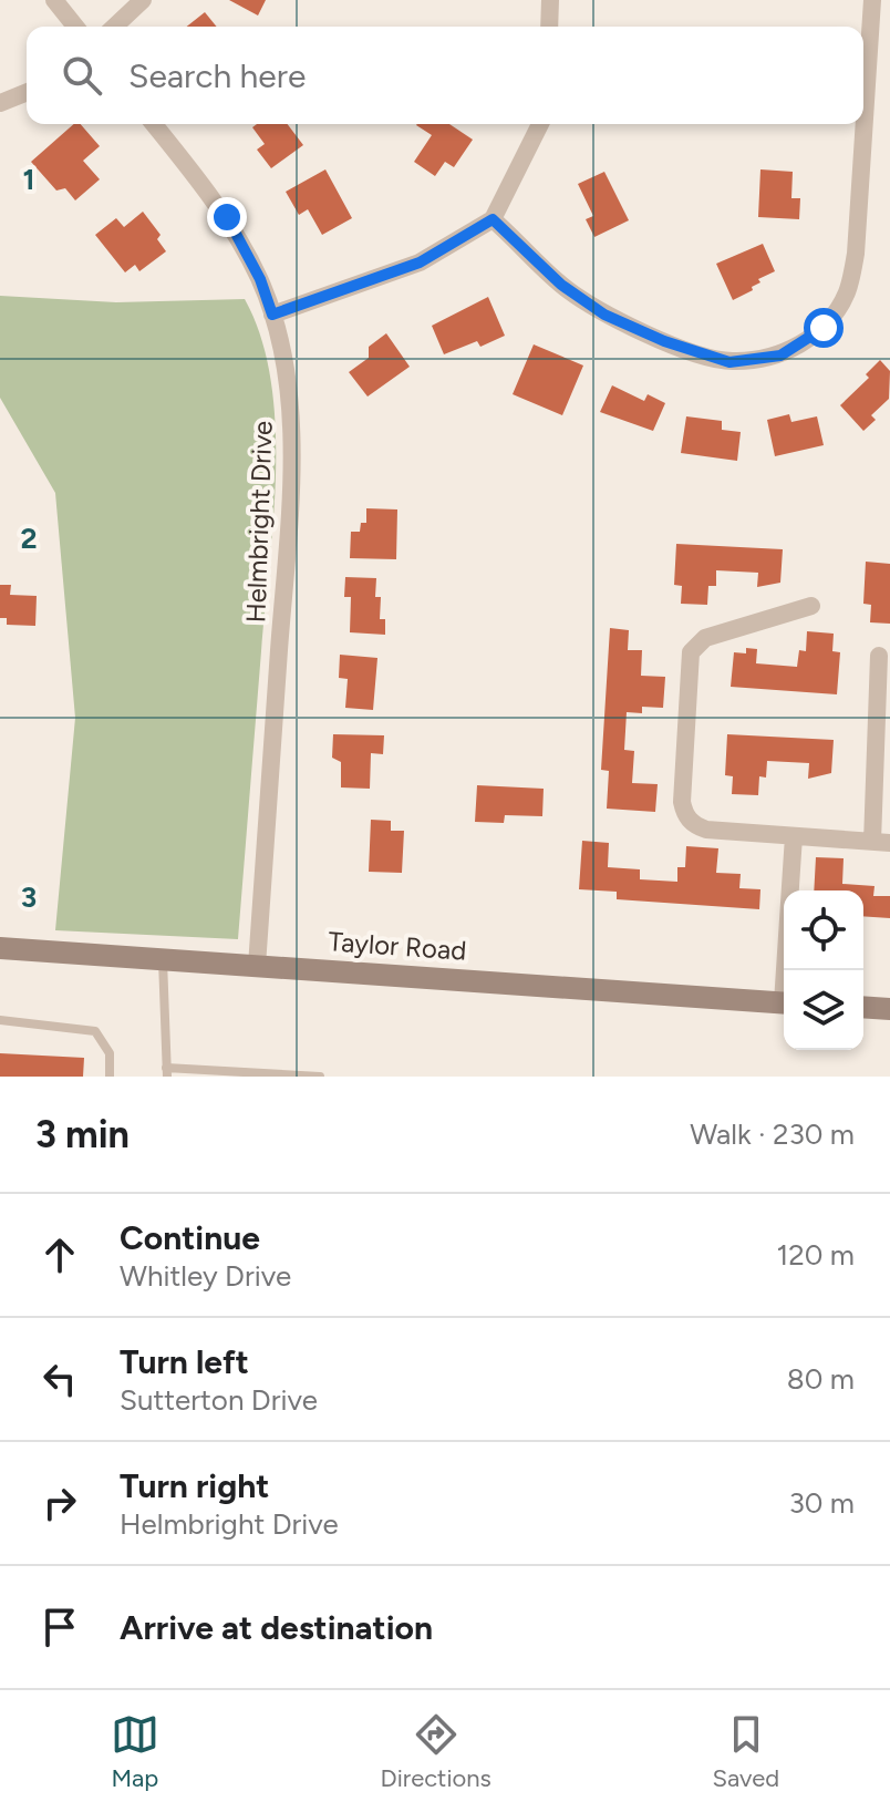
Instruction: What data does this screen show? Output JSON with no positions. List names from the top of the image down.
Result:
{
  "streets": {
    "main road": ["Taylor Road"],
    "street": ["Helmbright Drive"]
  },
  "crossings": [
    ["Helmbright Drive", "Taylor Road"]
  ],
  "page": {
    "search": "Search here",
    "heading": ["3 min", "Walk · 230 m"],
    "list": [
      ["Continue", "Whitley Drive", "120 m"],
      ["Turn left", "Sutterton Drive", "80 m"],
      ["Turn right", "Helmbright Drive", "30 m"],
      "Arrive at destination"
    ],
    "nav": ["Map", "Directions", "Saved"]
  },
  "grid": {
    "rows": ["1", "2", "3"]
  }
}
